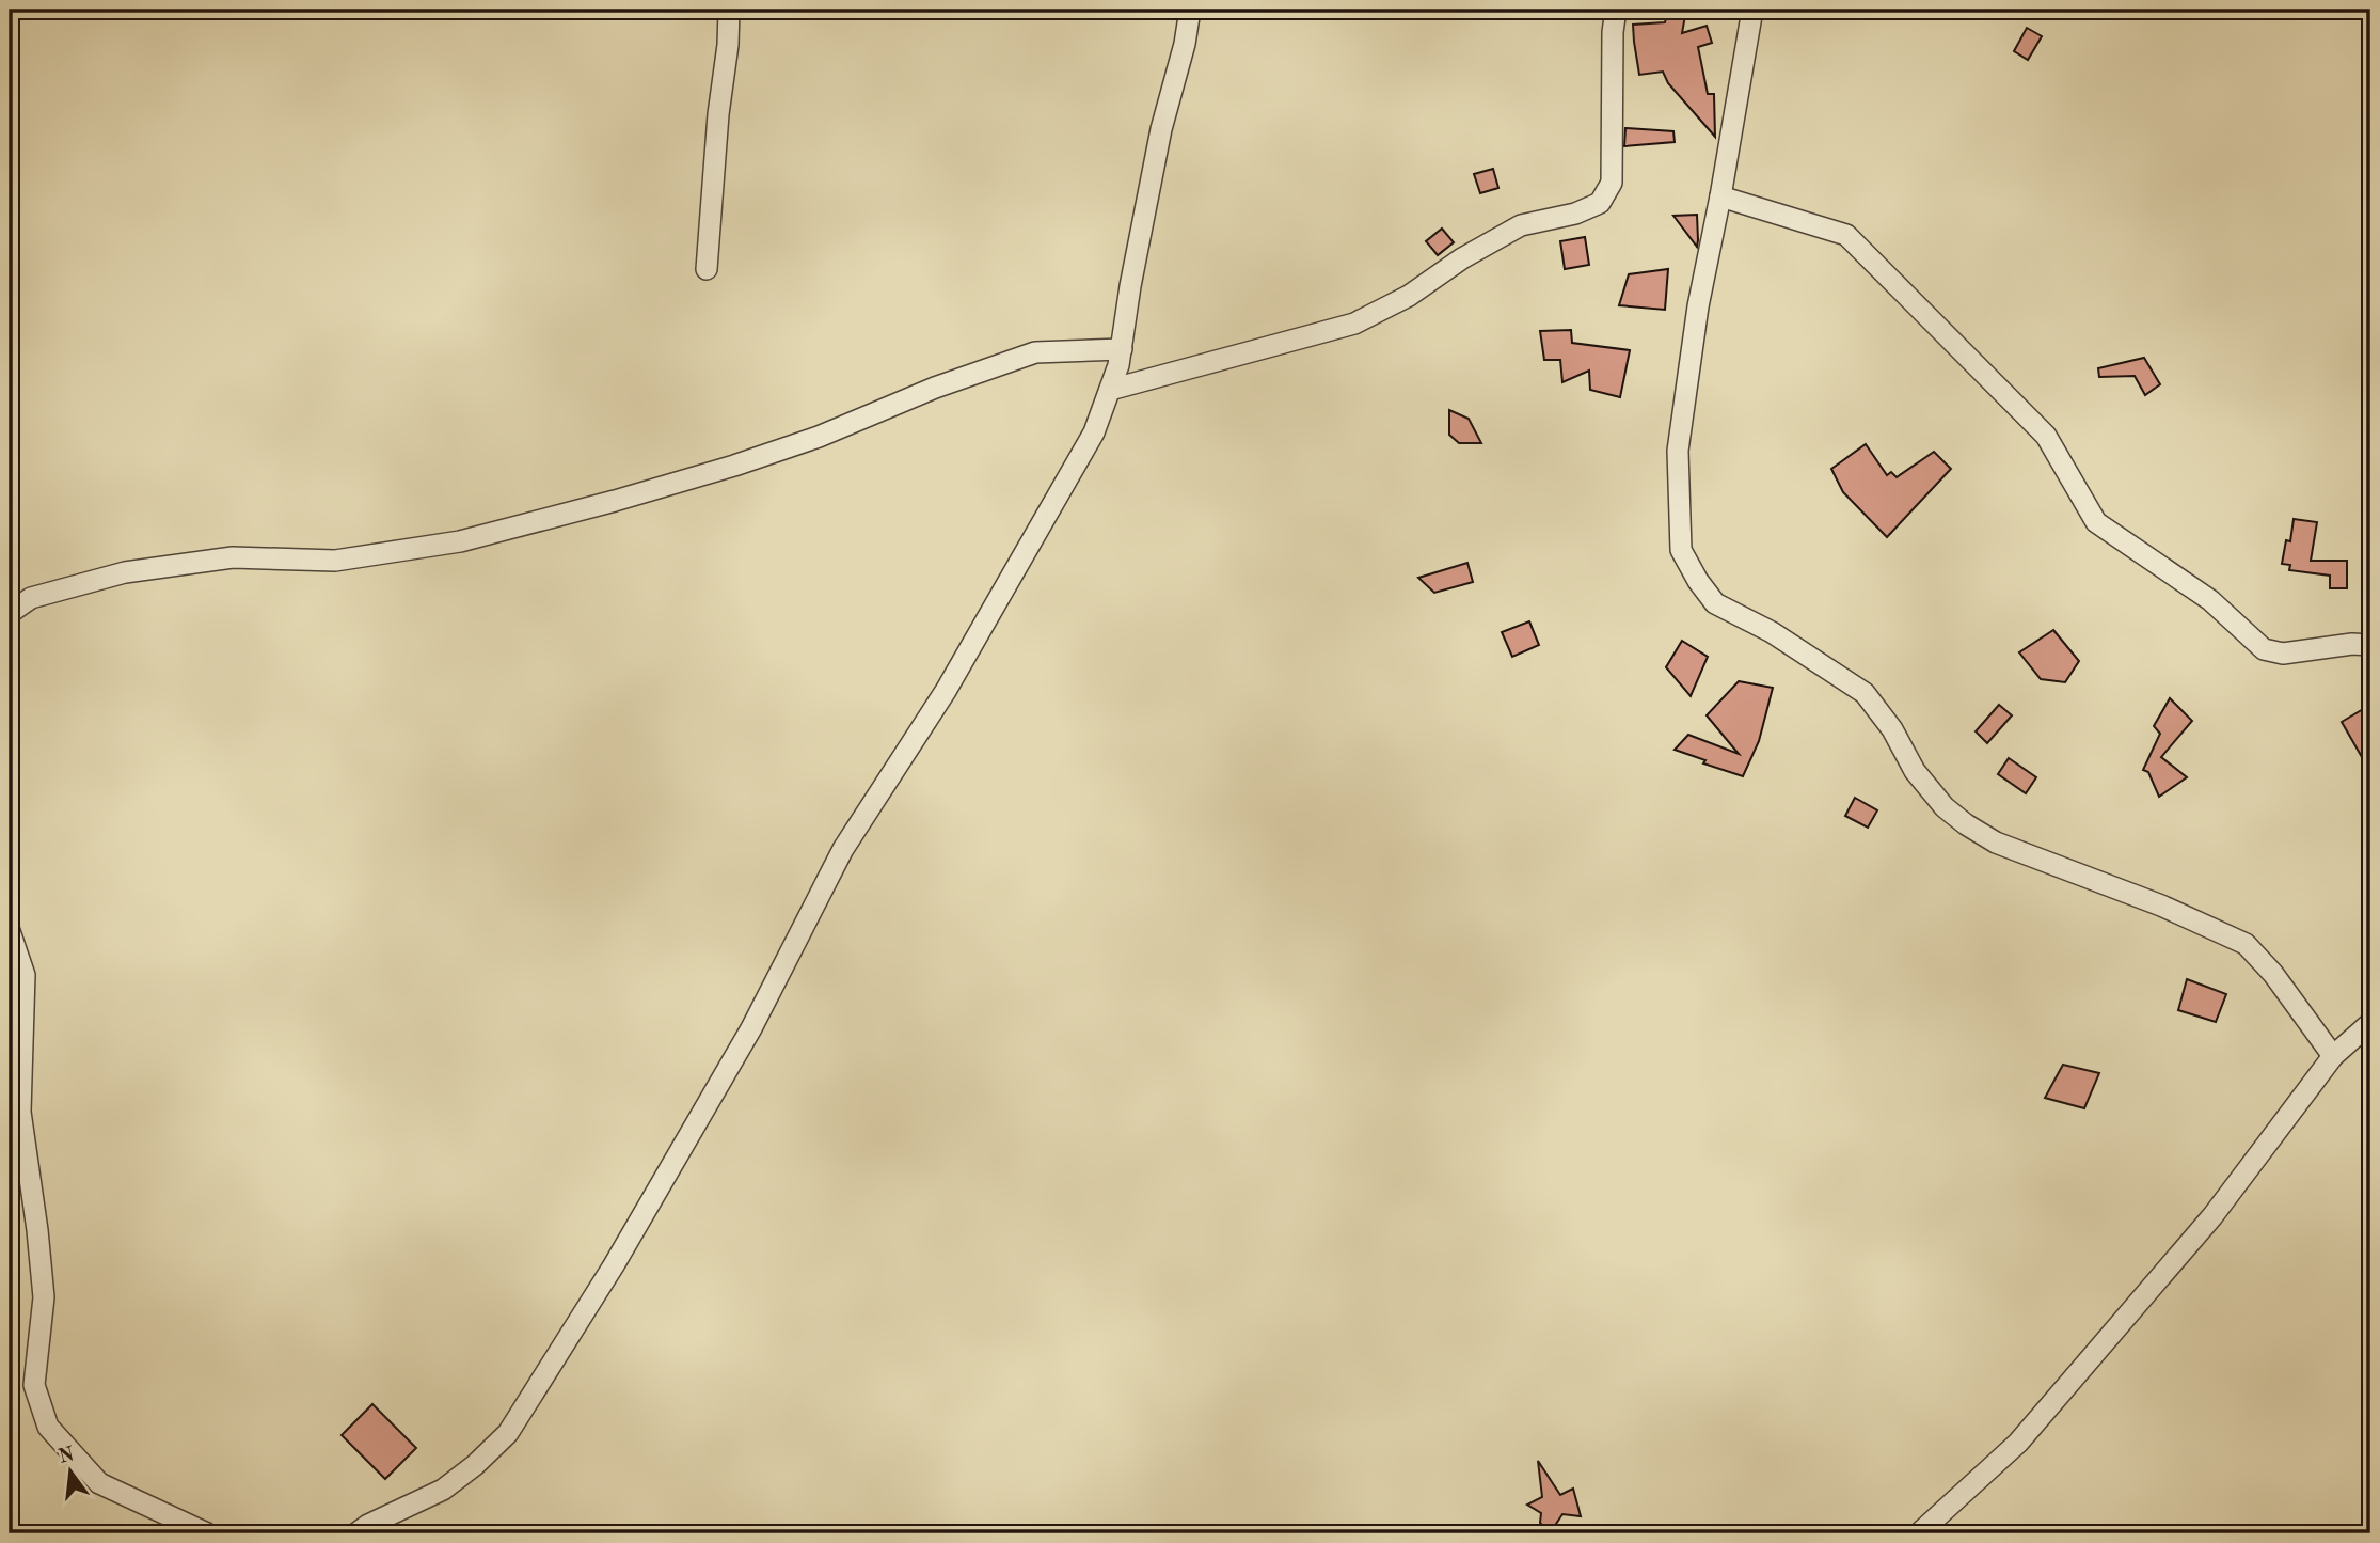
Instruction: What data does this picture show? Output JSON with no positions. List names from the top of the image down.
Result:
{
  "north": "top"
}
